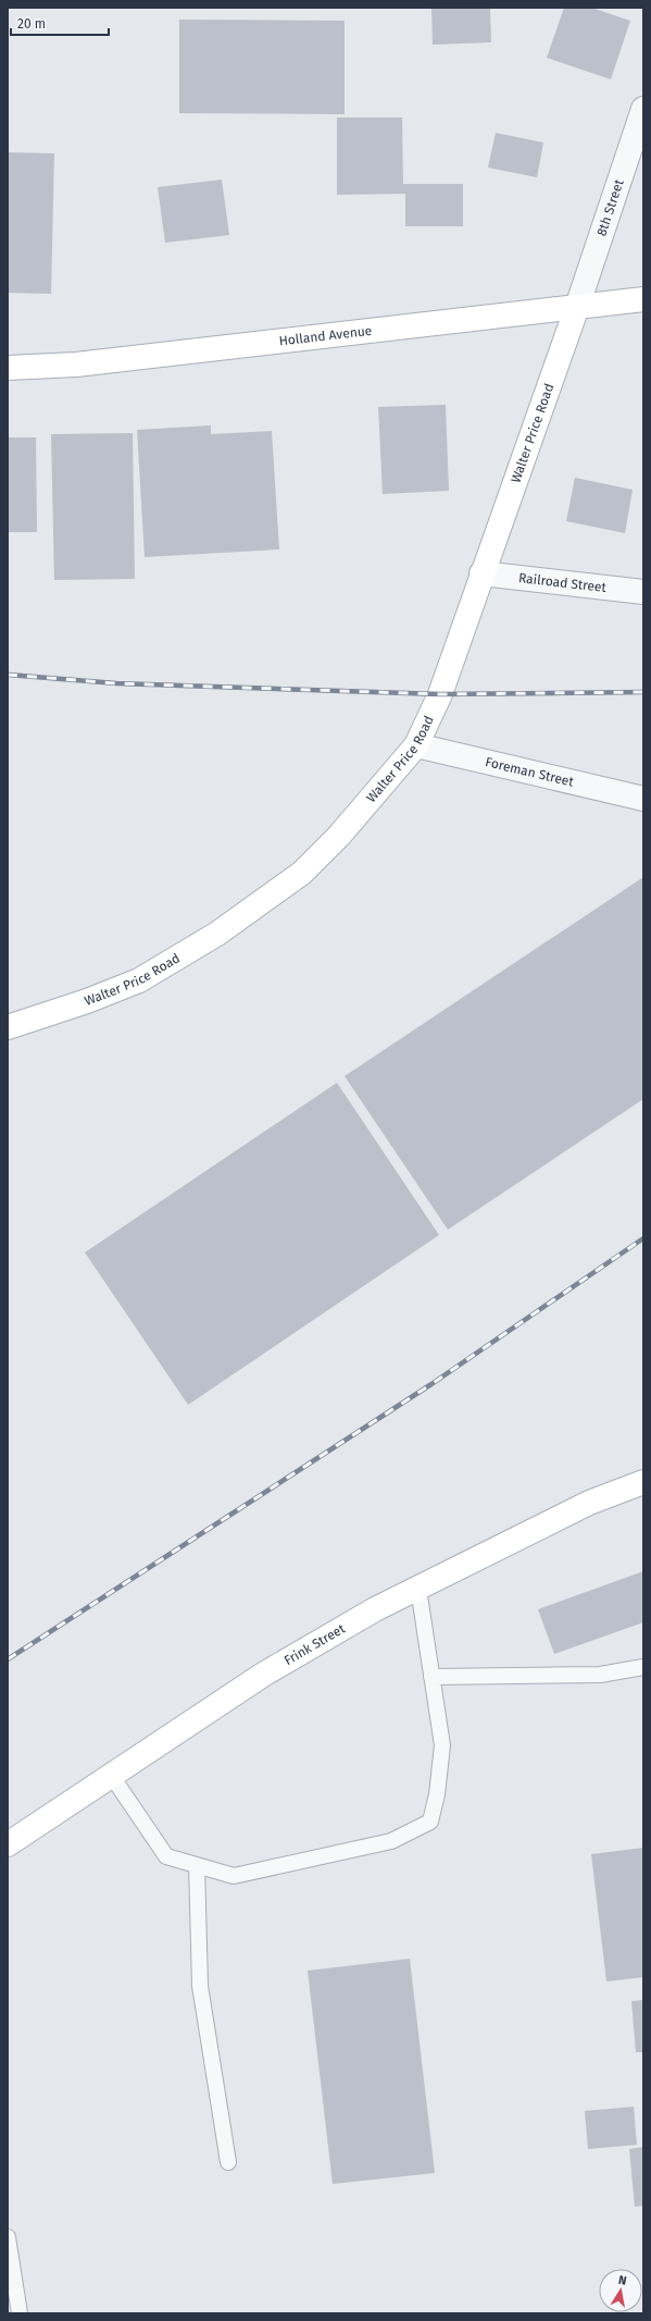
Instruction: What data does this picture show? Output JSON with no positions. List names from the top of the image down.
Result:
{
  "streets": {
    "street": [
      "8th Street",
      "Holland Avenue",
      "Walter Price Road",
      "Railroad Street",
      "Foreman Street",
      "Frink Street"
    ]
  },
  "crossings": [
    ["8th Street", "Holland Avenue"],
    ["8th Street", "Walter Price Road"],
    ["Holland Avenue", "Walter Price Road"],
    ["Walter Price Road", "Railroad Street"],
    ["Walter Price Road", "Foreman Street"]
  ],
  "scale_bar": "20 m",
  "north": "top"
}
